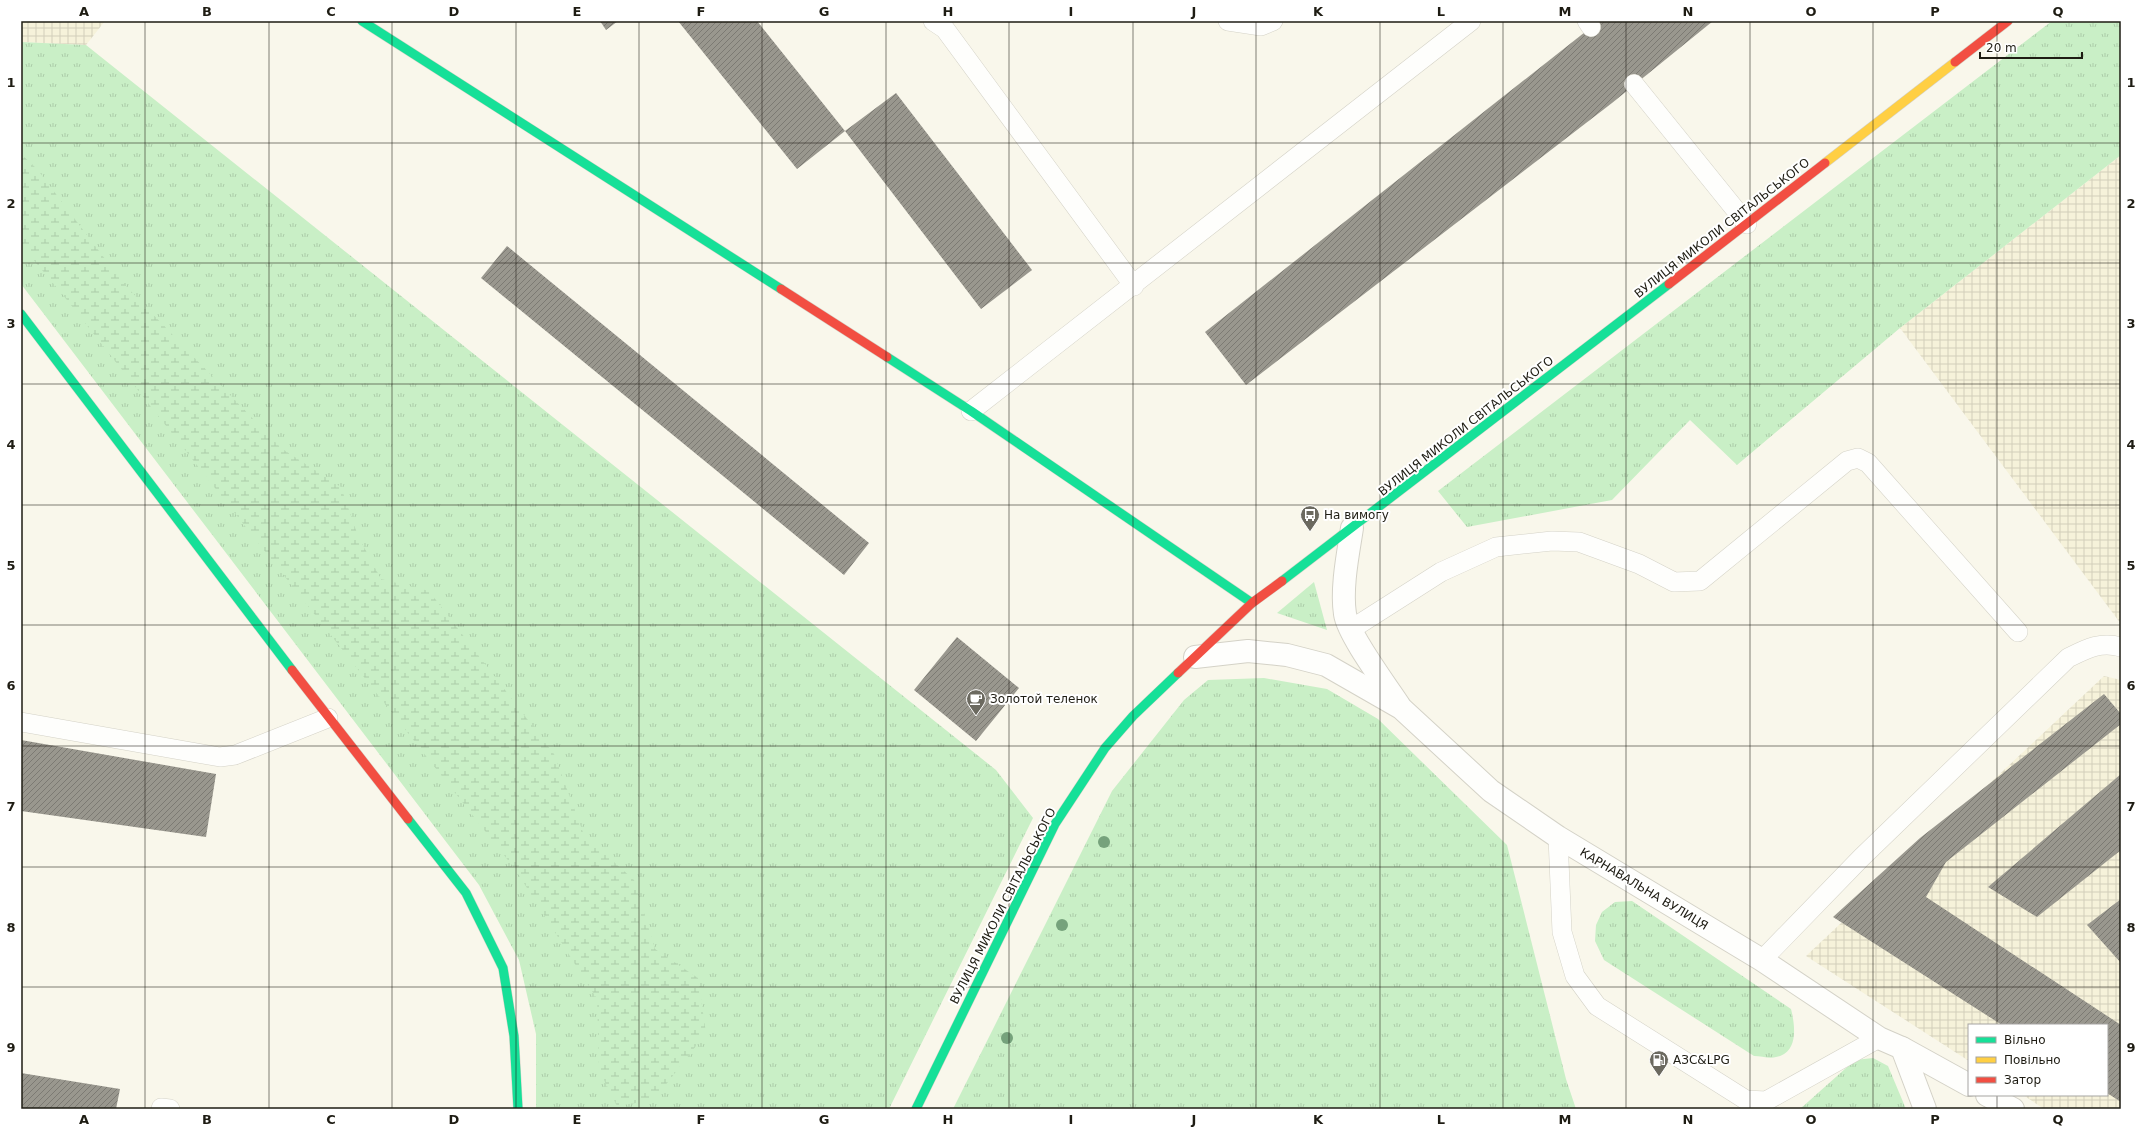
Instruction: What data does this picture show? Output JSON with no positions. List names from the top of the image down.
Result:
{
  "streets": {
    "street": ["ВУЛИЦЯ МИКОЛИ СВІТАЛЬСЬКОГО", "КАРНАВАЛЬНА ВУЛИЦЯ"]
  },
  "places": {
    "bus stop": ["На вимогу"],
    "cafe": ["Золотой теленок"],
    "fuel station": ["АЗС&LPG"]
  },
  "legend": ["Вільно", "Повільно", "Затор"],
  "scale_bar": "20 m",
  "grid": {
    "columns": [
      "A",
      "B",
      "C",
      "D",
      "E",
      "F",
      "G",
      "H",
      "I",
      "J",
      "K",
      "L",
      "M",
      "N",
      "O",
      "P",
      "Q"
    ],
    "rows": [
      "1",
      "2",
      "3",
      "4",
      "5",
      "6",
      "7",
      "8",
      "9"
    ]
  }
}
